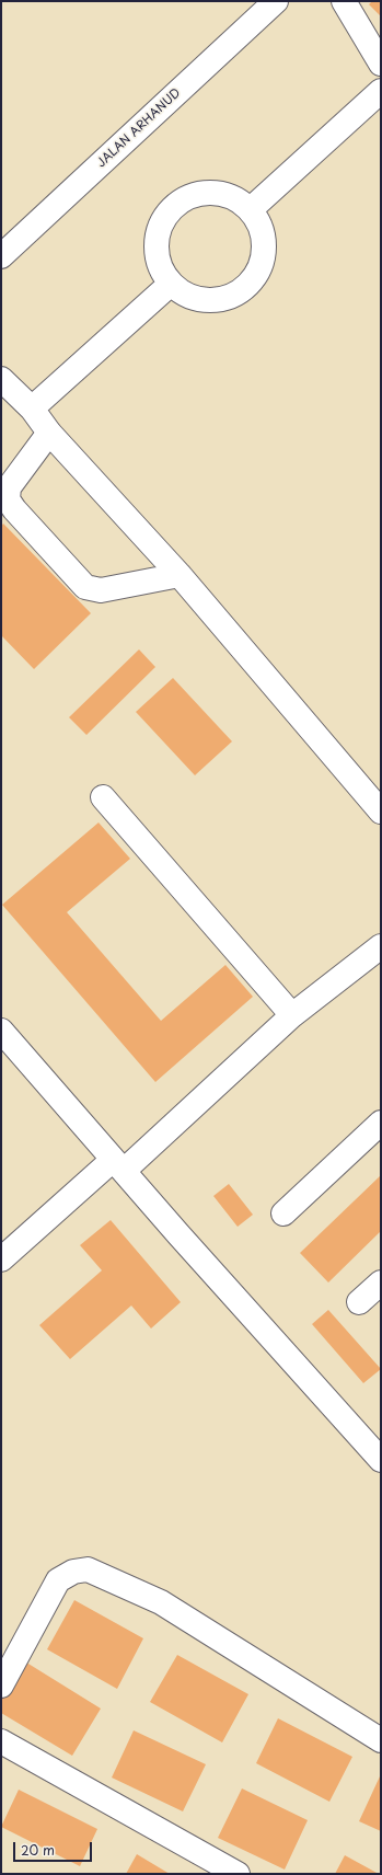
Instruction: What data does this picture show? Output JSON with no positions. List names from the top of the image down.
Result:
{
  "streets": {
    "street": ["JALAN ARHANUD"]
  },
  "scale_bar": "20 m"
}
